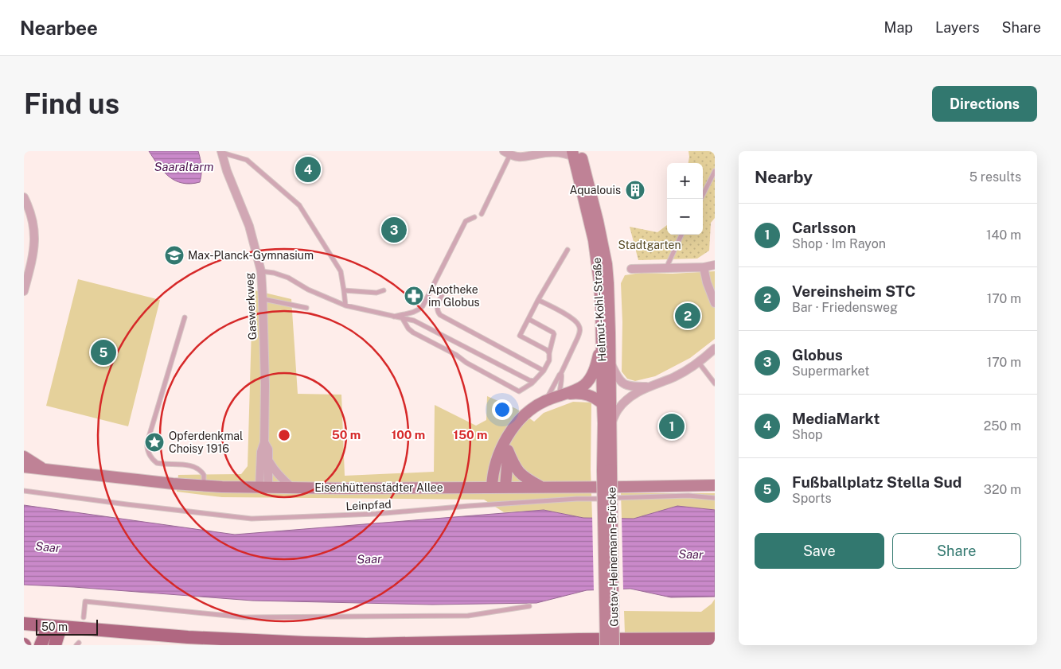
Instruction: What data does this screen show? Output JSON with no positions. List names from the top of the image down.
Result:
{
  "streets": {
    "street": [
      "Gaswerkweg",
      "Helmut-Kohl-Straße",
      "Eisenhüttenstädter Allee",
      "Gustav-Heinemann-Brücke"
    ],
    "lane": ["Leinpfad"]
  },
  "crossings": [
    ["Gaswerkweg", "Eisenhüttenstädter Allee"],
    ["Helmut-Kohl-Straße", "Gustav-Heinemann-Brücke"]
  ],
  "water": ["Saaraltarm", "Saar"],
  "parks": ["Stadtgarten"],
  "places": {
    "building": ["Aqualouis"],
    "school or university": ["Max-Planck-Gymnasium"],
    "pharmacy": ["Apotheke im Globus"],
    "place": ["Opferdenkmal Choisy 1916"]
  },
  "scale_bar": "50 m",
  "page": {
    "header": "Nearbee",
    "nav": ["Map", "Layers", "Share"],
    "buttons": [
      "Directions",
      ["Save", "Share"]
    ],
    "title": "Find us",
    "heading": ["Nearby", "5 results"],
    "pins": [
      "4",
      "3",
      "2",
      "5",
      "1"
    ],
    "map_buttons": ["+", "−"],
    "list": [
      {
        "mark": "1",
        "name": "Carlsson",
        "note": "Shop · Im Rayon",
        "value": "140 m"
      },
      {
        "mark": "2",
        "name": "Vereinsheim STC",
        "note": "Bar · Friedensweg",
        "value": "170 m"
      },
      {
        "mark": "3",
        "name": "Globus",
        "note": "Supermarket",
        "value": "170 m"
      },
      {
        "mark": "4",
        "name": "MediaMarkt",
        "note": "Shop",
        "value": "250 m"
      },
      {
        "mark": "5",
        "name": "Fußballplatz Stella Sud",
        "note": "Sports",
        "value": "320 m"
      }
    ],
    "scale": "50 m"
  },
  "rings": ["50 m", "100 m", "150 m"]
}
